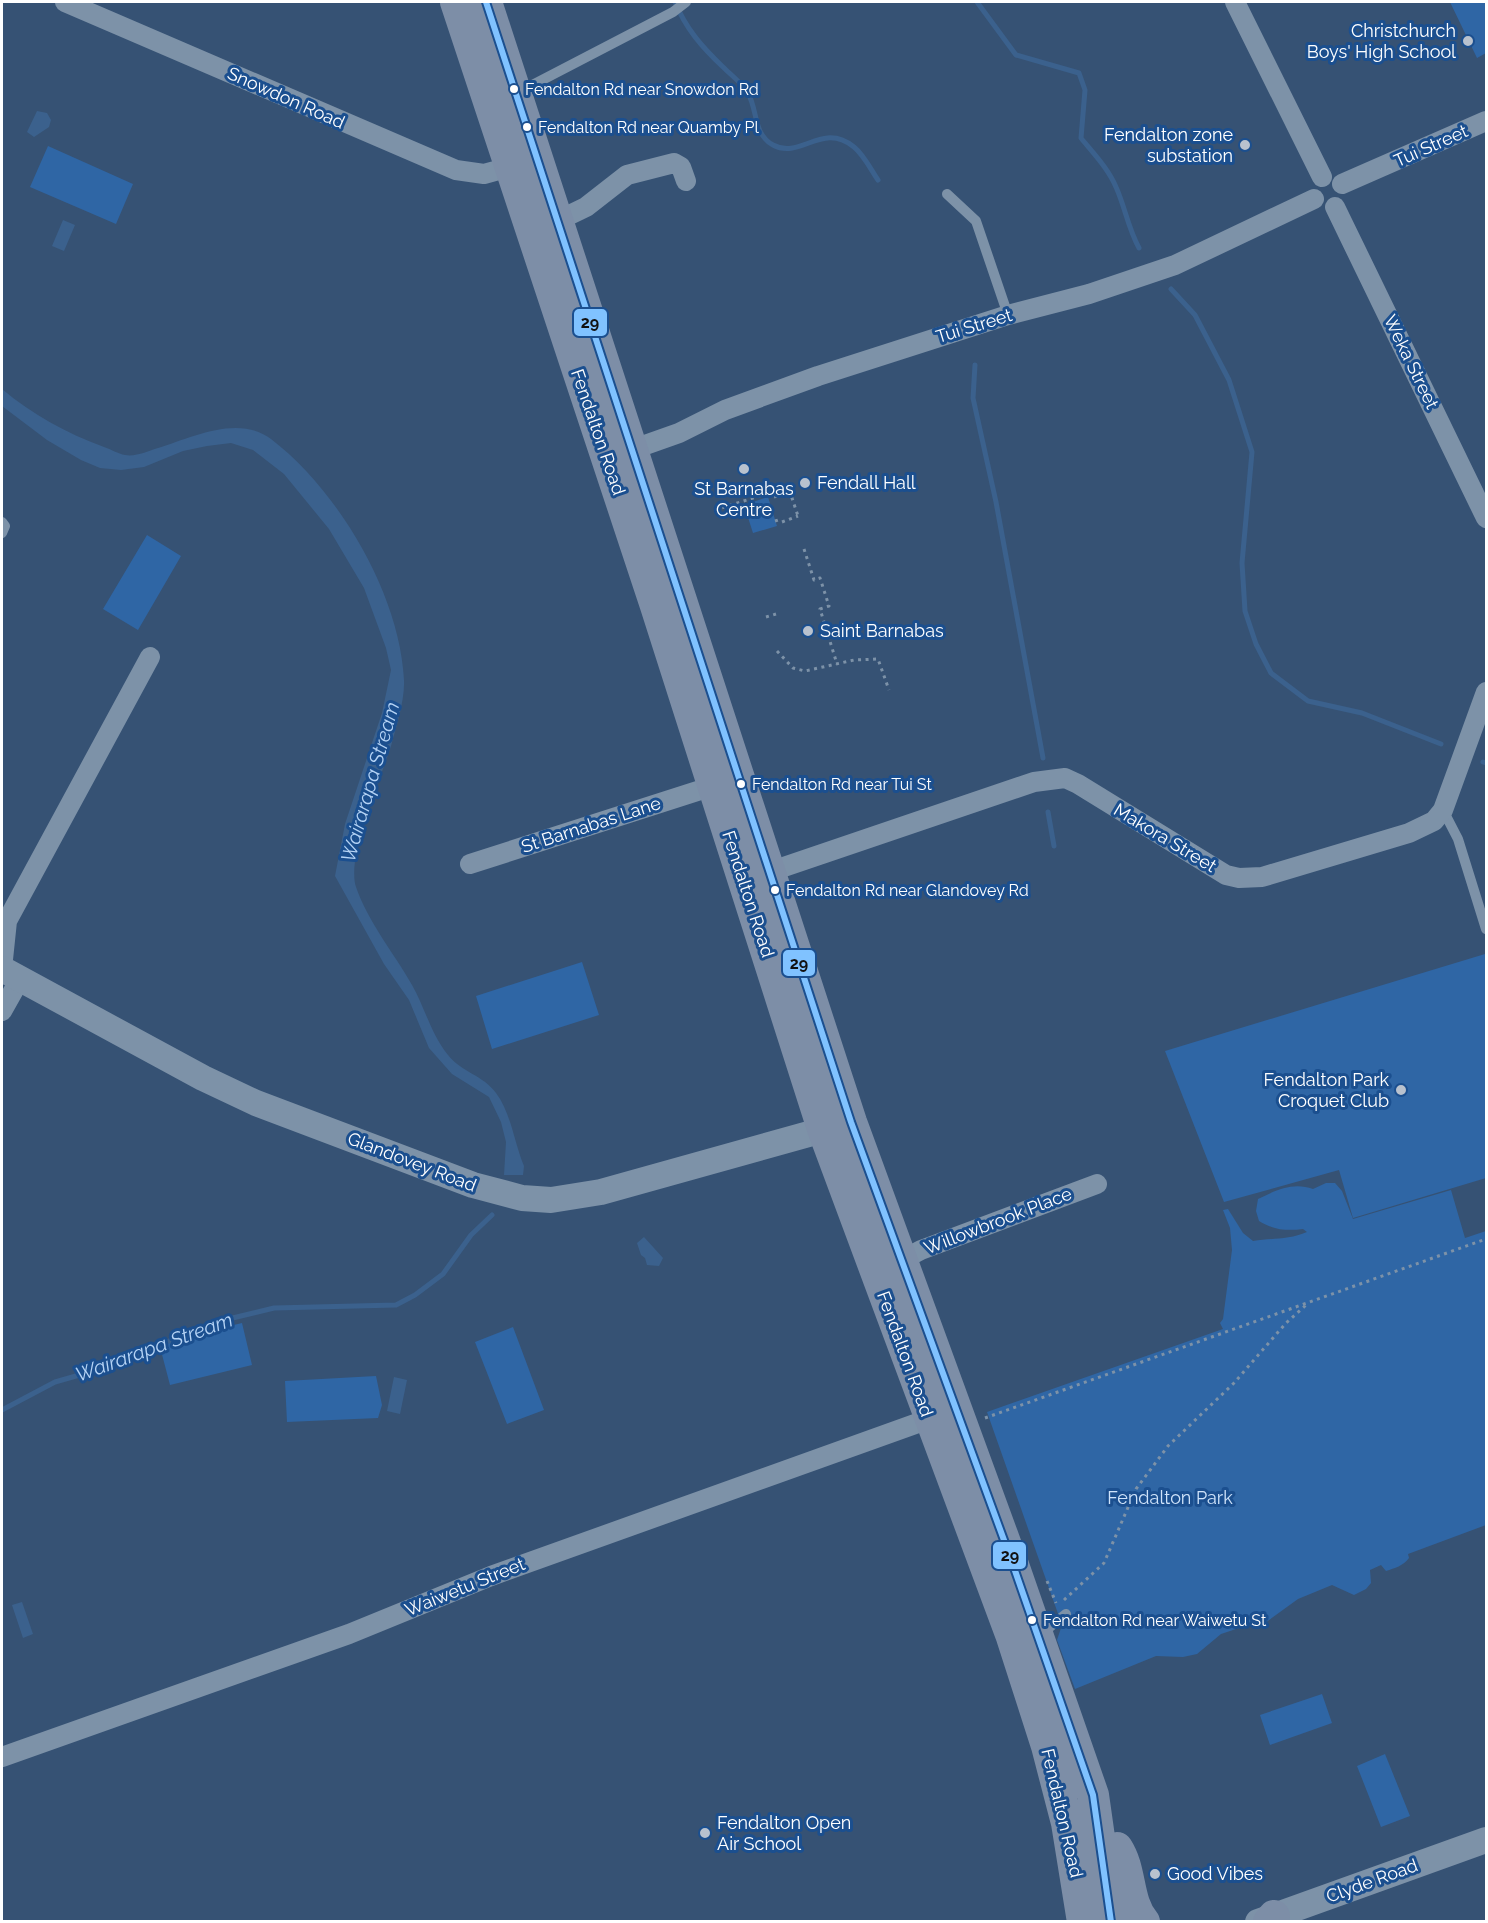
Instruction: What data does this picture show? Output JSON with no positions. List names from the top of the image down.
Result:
{
  "streets": {
    "main road": ["Fendalton Road"],
    "street": [
      "Snowdon Road",
      "Tui Street",
      "Weka Street",
      "St Barnabas Lane",
      "Makora Street",
      "Glandovey Road",
      "Willowbrook Place",
      "Waiwetu Street",
      "Clyde Road"
    ]
  },
  "crossings": [
    ["Snowdon Road", "Fendalton Road"],
    ["Tui Street", "Weka Street"],
    ["Tui Street", "Fendalton Road"],
    ["Fendalton Road", "St Barnabas Lane"],
    ["Fendalton Road", "Makora Street"],
    ["Fendalton Road", "Glandovey Road"],
    ["Fendalton Road", "Willowbrook Place"],
    ["Fendalton Road", "Waiwetu Street"]
  ],
  "water": ["Wairarapa Stream"],
  "parks": ["Fendalton Park"],
  "places": [
    "Christchurch Boys' High School",
    "Fendalton Rd near Snowdon Rd",
    "Fendalton Rd near Quamby Pl",
    "Fendalton zone substation",
    "St Barnabas Centre",
    "Fendall Hall",
    "Saint Barnabas",
    "Fendalton Rd near Tui St",
    "Fendalton Rd near Glandovey Rd",
    "Fendalton Park Croquet Club",
    "Fendalton Rd near Waiwetu St",
    "Fendalton Open Air School",
    "Good Vibes"
  ],
  "lines": ["transit line 29"]
}
